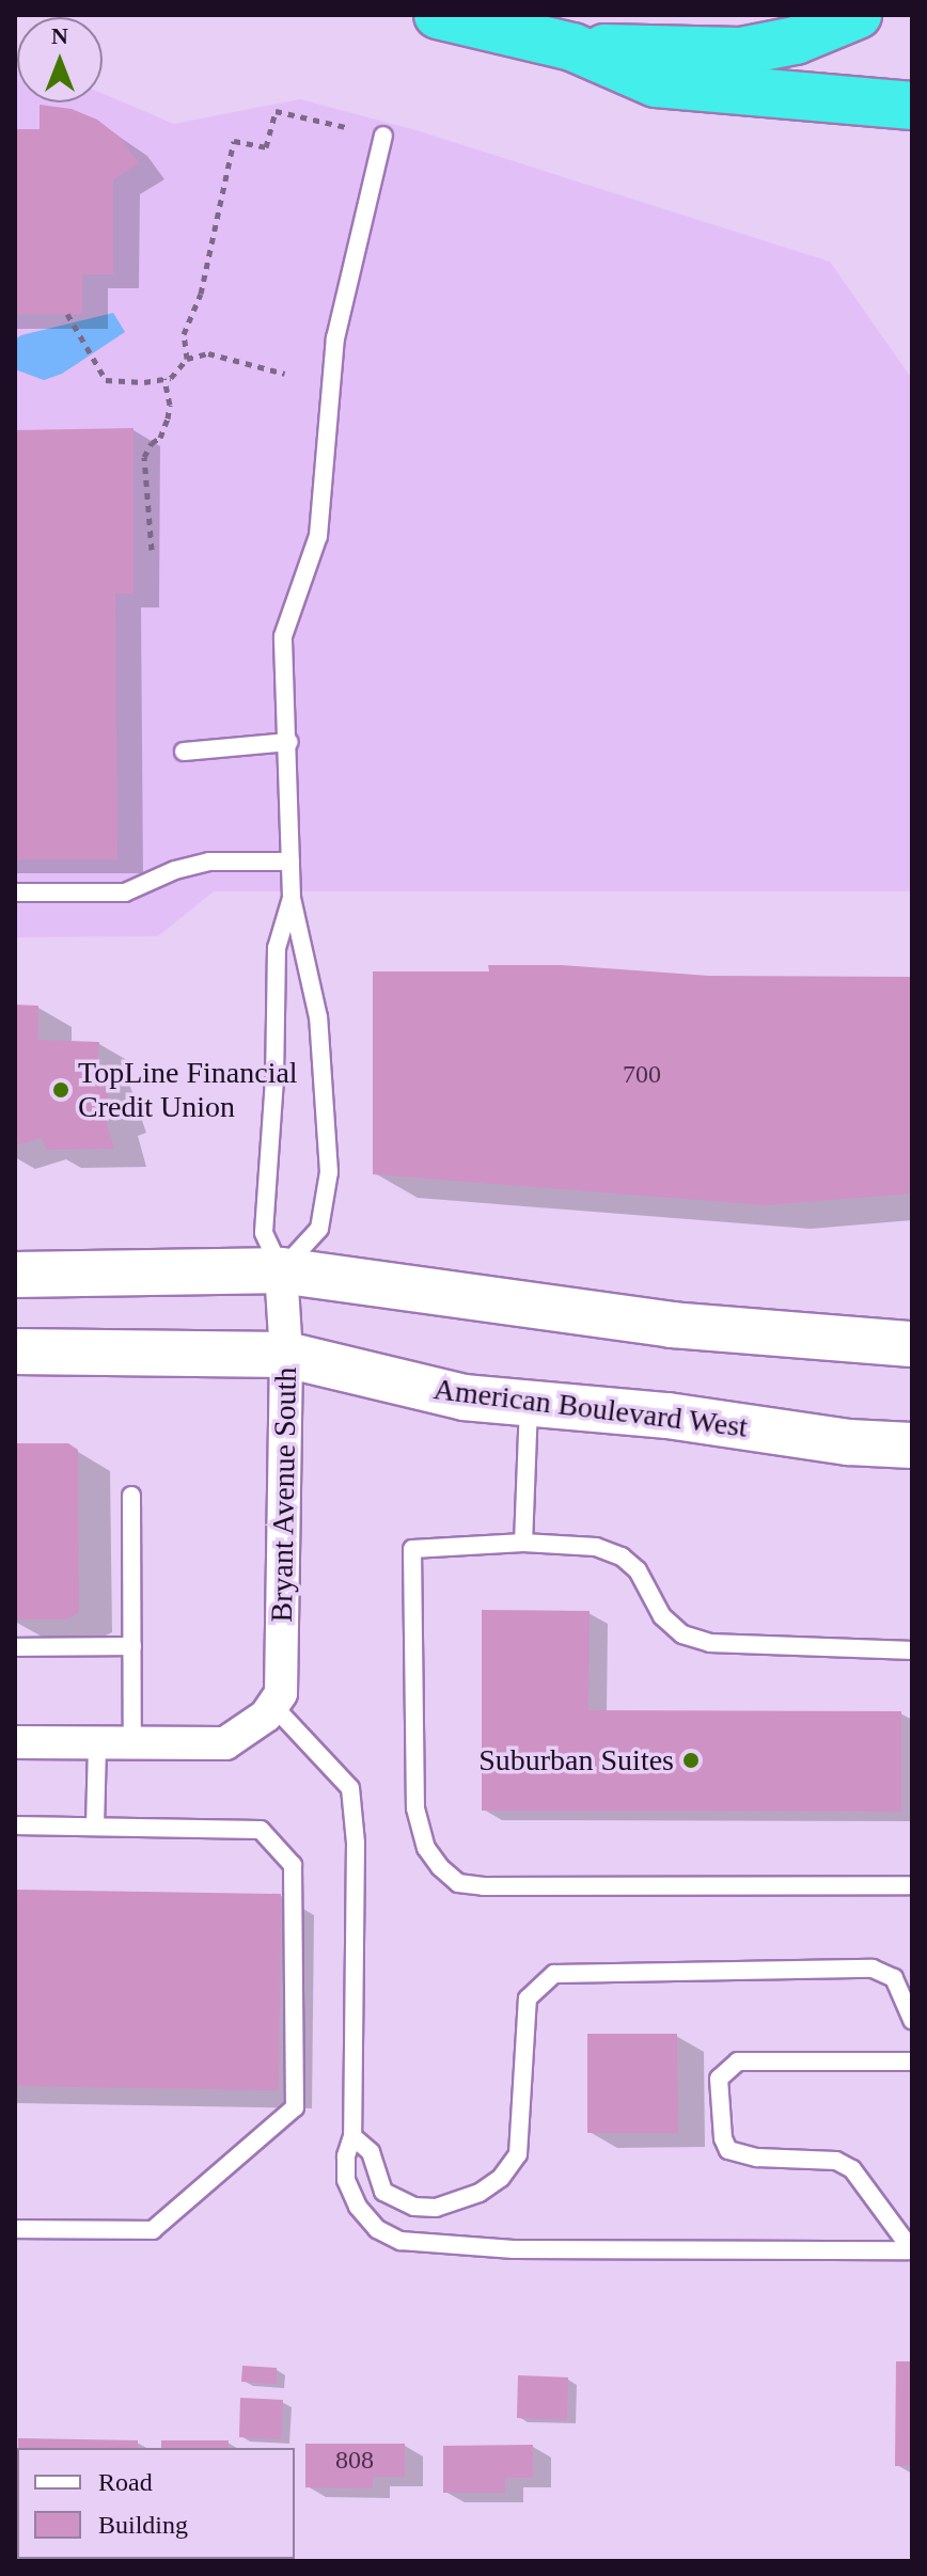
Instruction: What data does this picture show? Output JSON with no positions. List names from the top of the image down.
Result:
{
  "streets": {
    "main road": ["American Boulevard West"],
    "street": ["Bryant Avenue South"]
  },
  "crossings": [
    ["American Boulevard West", "Bryant Avenue South"]
  ],
  "places": ["TopLine Financial Credit Union", "Suburban Suites"],
  "house_numbers": ["700", "808"],
  "legend": ["Road", "Building"],
  "north": "top"
}
